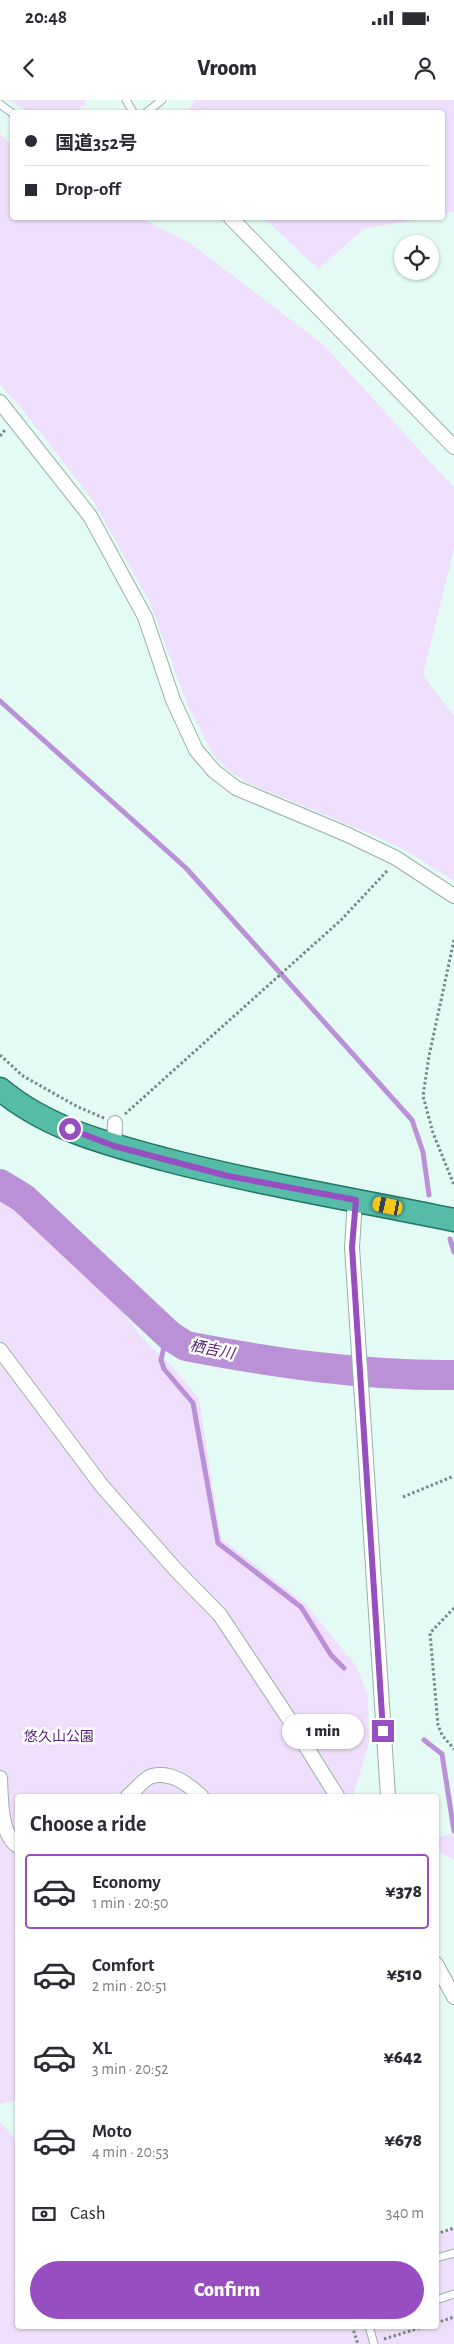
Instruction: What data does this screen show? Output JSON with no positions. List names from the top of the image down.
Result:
{
  "water": ["栖吉川"],
  "parks": ["悠久山公園"],
  "page": {
    "status": "20:48",
    "header": "Vroom",
    "banner": ["国道352号", "Drop-off"],
    "bubble": "1 min",
    "heading": "Choose a ride",
    "list": [
      {
        "name": "Economy",
        "note": "1 min · 20:50",
        "value": "¥378"
      },
      {
        "name": "Comfort",
        "note": "2 min · 20:51",
        "value": "¥510"
      },
      {
        "name": "XL",
        "note": "3 min · 20:52",
        "value": "¥642"
      },
      {
        "name": "Moto",
        "note": "4 min · 20:53",
        "value": "¥678"
      }
    ],
    "pay": ["Cash", "340 m"],
    "buttons": "Confirm"
  }
}
